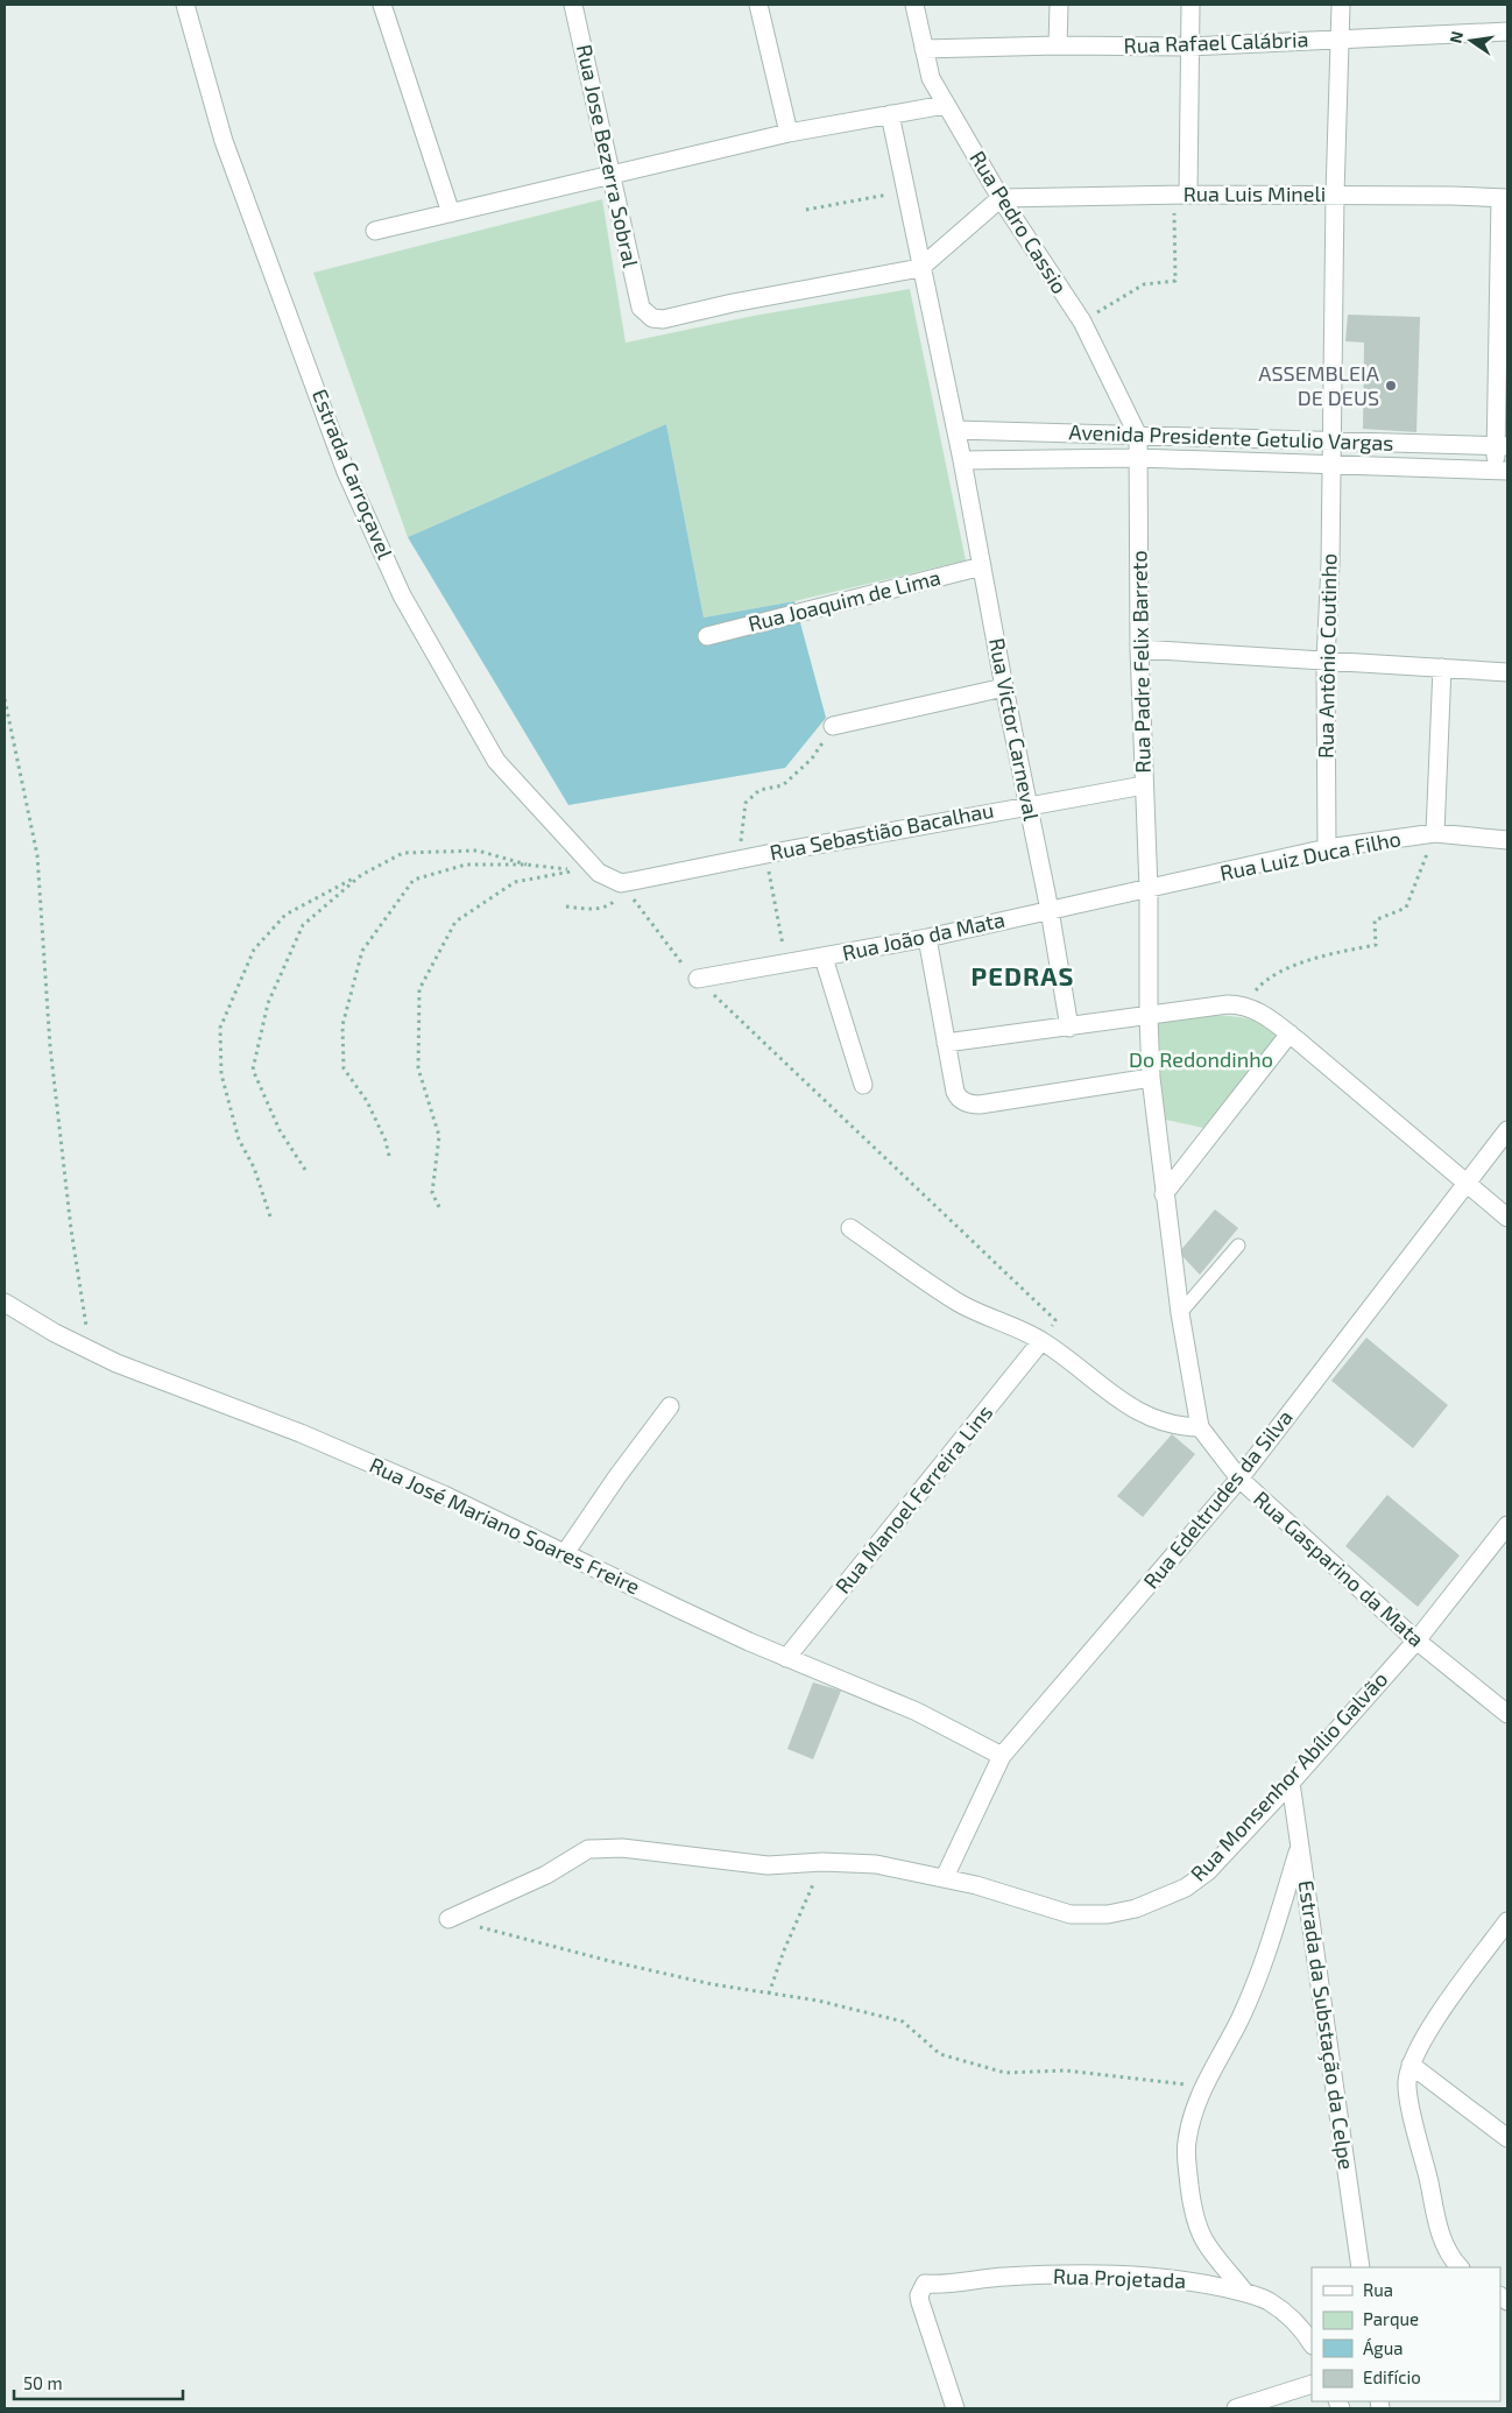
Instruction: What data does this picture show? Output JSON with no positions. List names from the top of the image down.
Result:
{
  "streets": {
    "street": [
      "Rua Rafael Calábria",
      "Rua Jose Bezerra Sobral",
      "Rua Luis Mineli",
      "Rua Pedro Cassio",
      "Avenida Presidente Getulio Vargas",
      "Estrada Carroçavel",
      "Rua Joaquim de Lima",
      "Rua Antônio Coutinho",
      "Rua Padre Felix Barreto",
      "Rua Victor Carneval",
      "Rua Sebastião Bacalhau",
      "Rua Luiz Duca Filho",
      "Rua João da Mata",
      "Rua Manoel Ferreira Lins",
      "Rua Edeltrudes da Silva",
      "Rua José Mariano Soares Freire",
      "Rua Gasparino da Mata",
      "Rua Monsenhor Abílio Galvão",
      "Estrada da Substação da Celpe",
      "Rua Projetada"
    ]
  },
  "crossings": [
    ["Rua Rafael Calábria", "Rua Pedro Cassio"],
    ["Rua Rafael Calábria", "Rua Antônio Coutinho"],
    ["Rua Jose Bezerra Sobral", "Rua Victor Carneval"],
    ["Rua Luis Mineli", "Rua Pedro Cassio"],
    ["Rua Luis Mineli", "Rua Antônio Coutinho"],
    ["Rua Pedro Cassio", "Avenida Presidente Getulio Vargas"],
    ["Rua Pedro Cassio", "Rua Padre Felix Barreto"],
    ["Avenida Presidente Getulio Vargas", "Rua Antônio Coutinho"],
    ["Avenida Presidente Getulio Vargas", "Rua Padre Felix Barreto"],
    ["Avenida Presidente Getulio Vargas", "Rua Victor Carneval"],
    ["Estrada Carroçavel", "Rua Sebastião Bacalhau"],
    ["Rua Joaquim de Lima", "Rua Victor Carneval"],
    ["Rua Antônio Coutinho", "Rua Luiz Duca Filho"],
    ["Rua Padre Felix Barreto", "Rua Sebastião Bacalhau"],
    ["Rua Padre Felix Barreto", "Rua Luiz Duca Filho"],
    ["Rua Padre Felix Barreto", "Rua João da Mata"],
    ["Rua Padre Felix Barreto", "Rua Gasparino da Mata"],
    ["Rua Victor Carneval", "Rua Sebastião Bacalhau"],
    ["Rua Victor Carneval", "Rua João da Mata"],
    ["Rua Luiz Duca Filho", "Rua João da Mata"],
    ["Rua Manoel Ferreira Lins", "Rua José Mariano Soares Freire"],
    ["Rua Edeltrudes da Silva", "Rua José Mariano Soares Freire"],
    ["Rua Edeltrudes da Silva", "Rua Gasparino da Mata"],
    ["Rua Edeltrudes da Silva", "Rua Monsenhor Abílio Galvão"],
    ["Rua Gasparino da Mata", "Rua Monsenhor Abílio Galvão"],
    ["Rua Monsenhor Abílio Galvão", "Estrada da Substação da Celpe"]
  ],
  "districts": ["PEDRAS"],
  "parks": ["Do Redondinho"],
  "places": ["ASSEMBLEIA DE DEUS"],
  "legend": [
    "Rua",
    "Parque",
    "Água",
    "Edifício"
  ],
  "scale_bar": "50 m",
  "north": "left"
}
